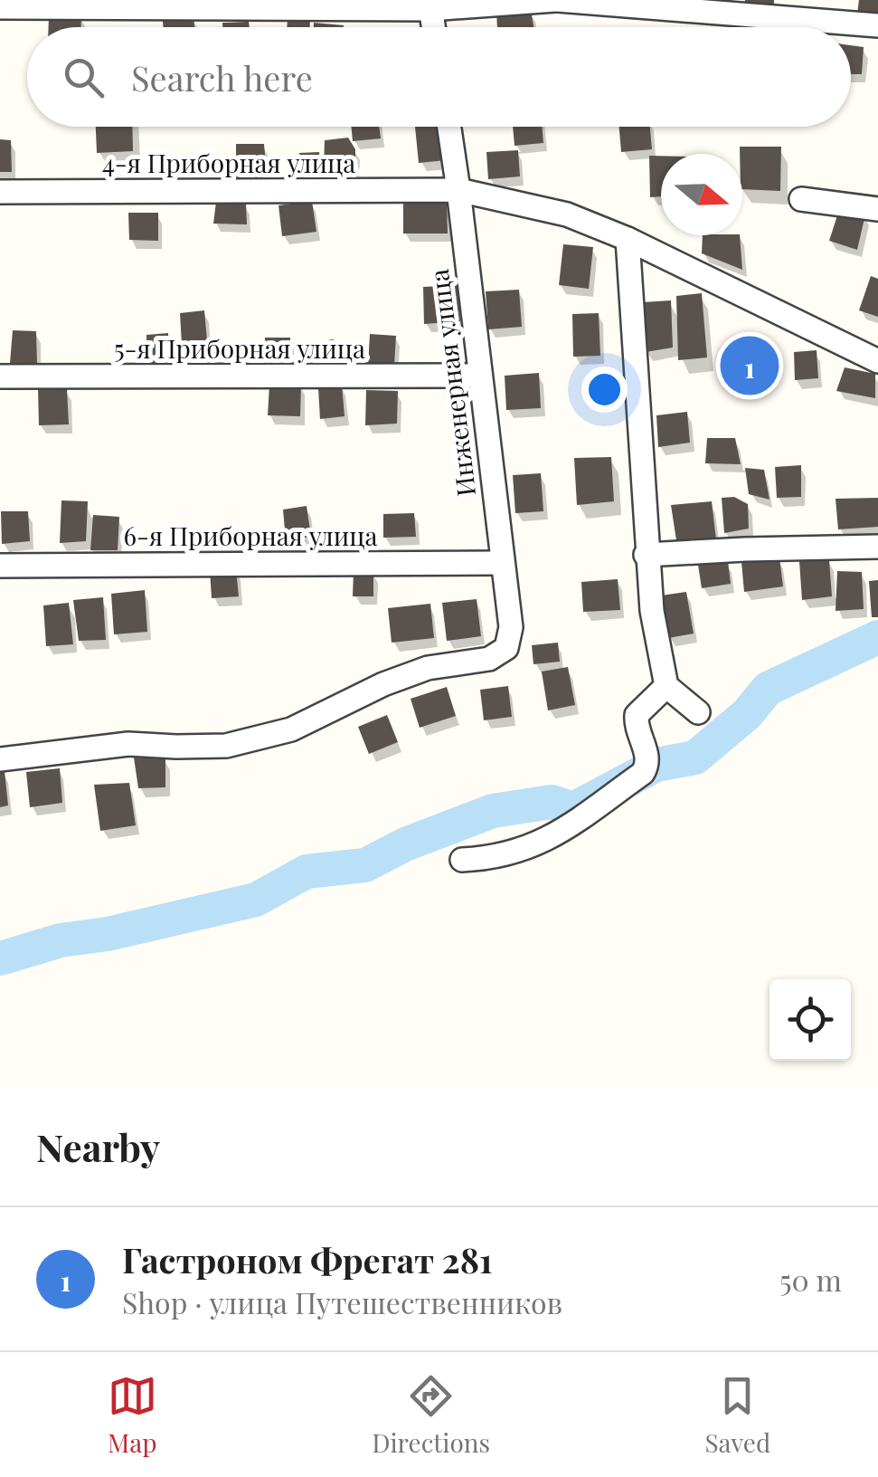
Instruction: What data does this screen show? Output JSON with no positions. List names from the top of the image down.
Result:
{
  "streets": {
    "street": [
      "4-я Приборная улица",
      "5-я Приборная улица",
      "Инженерная улица",
      "6-я Приборная улица"
    ]
  },
  "crossings": [
    ["4-я Приборная улица", "Инженерная улица"],
    ["5-я Приборная улица", "Инженерная улица"],
    ["Инженерная улица", "6-я Приборная улица"]
  ],
  "north": "right",
  "page": {
    "search": "Search here",
    "pins": "1",
    "heading": "Nearby",
    "list": [
      {
        "mark": "1",
        "name": "Гастроном Фрегат 281",
        "note": "Shop · улица Путешественников",
        "value": "50 m"
      }
    ],
    "nav": ["Map", "Directions", "Saved"]
  }
}
